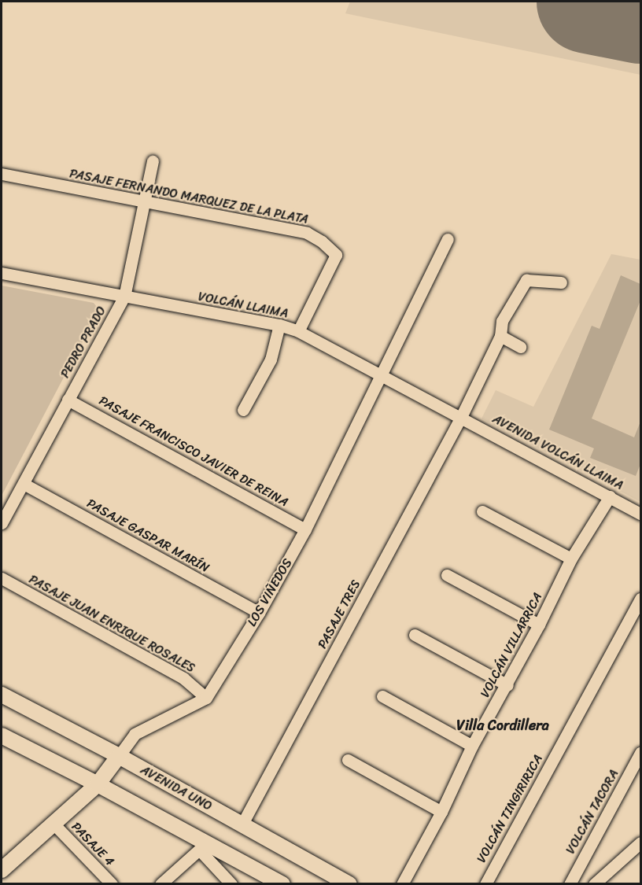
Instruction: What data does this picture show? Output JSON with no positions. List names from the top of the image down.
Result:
{
  "streets": {
    "street": [
      "PASAJE FERNANDO MARQUEZ DE LA PLATA",
      "VOLCÁN LLAIMA",
      "PEDRO PRADO",
      "PASAJE FRANCISCO JAVIER DE REINA",
      "AVENIDA VOLCÁN LLAIMA",
      "PASAJE GASPAR MARÍN",
      "LOS VIÑEDOS",
      "PASAJE TRES",
      "PASAJE JUAN ENRIQUE ROSALES",
      "VOLCÁN VILLARRICA",
      "AVENIDA UNO",
      "VOLCÁN TINGIRIRICA",
      "VOLCÁN TACORA",
      "PASAJE 4"
    ]
  },
  "crossings": [
    ["PASAJE FERNANDO MARQUEZ DE LA PLATA", "VOLCÁN LLAIMA"],
    ["PASAJE FERNANDO MARQUEZ DE LA PLATA", "PEDRO PRADO"],
    ["VOLCÁN LLAIMA", "PEDRO PRADO"],
    ["VOLCÁN LLAIMA", "AVENIDA VOLCÁN LLAIMA"],
    ["VOLCÁN LLAIMA", "LOS VIÑEDOS"],
    ["VOLCÁN LLAIMA", "PASAJE TRES"],
    ["PEDRO PRADO", "PASAJE FRANCISCO JAVIER DE REINA"],
    ["PEDRO PRADO", "PASAJE GASPAR MARÍN"],
    ["PASAJE FRANCISCO JAVIER DE REINA", "LOS VIÑEDOS"],
    ["AVENIDA VOLCÁN LLAIMA", "PASAJE TRES"],
    ["AVENIDA VOLCÁN LLAIMA", "VOLCÁN VILLARRICA"],
    ["PASAJE GASPAR MARÍN", "LOS VIÑEDOS"],
    ["LOS VIÑEDOS", "PASAJE JUAN ENRIQUE ROSALES"],
    ["PASAJE TRES", "AVENIDA UNO"]
  ],
  "districts": ["Villa Cordillera"]
}
